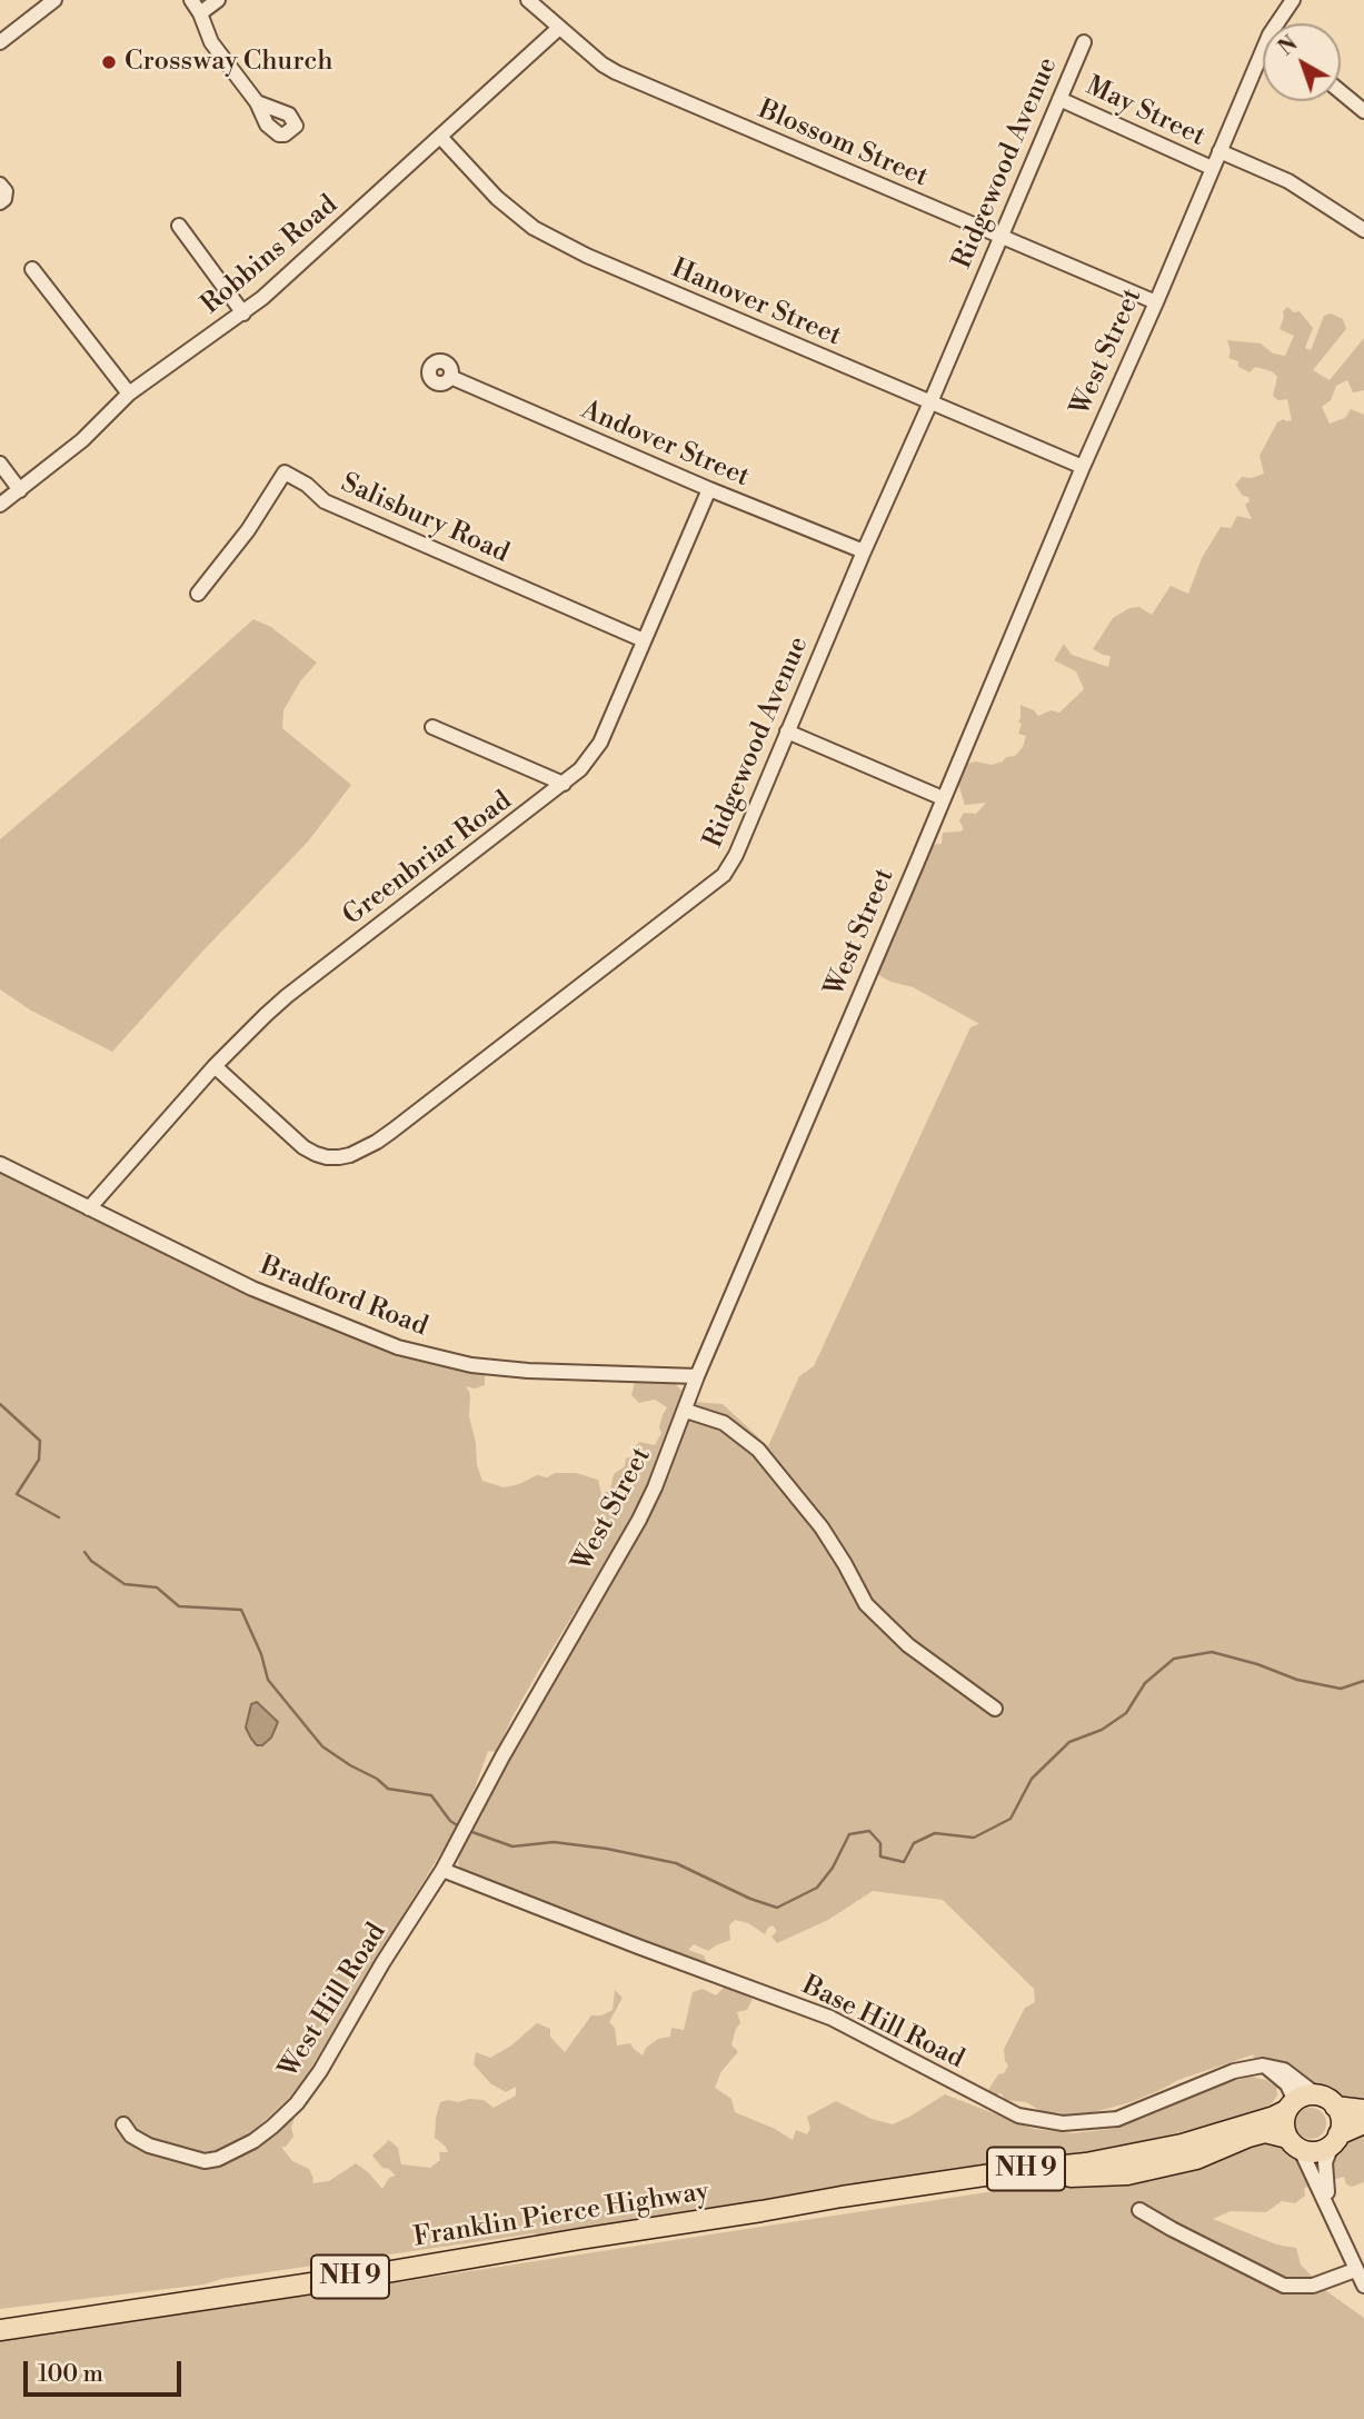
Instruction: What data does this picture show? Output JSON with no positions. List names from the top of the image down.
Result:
{
  "streets": {
    "highway": ["NH 9", "Franklin Pierce Highway"],
    "street": [
      "May Street",
      "Blossom Street",
      "Ridgewood Avenue",
      "Robbins Road",
      "Hanover Street",
      "West Street",
      "Andover Street",
      "Salisbury Road",
      "Greenbriar Road",
      "Bradford Road",
      "West Hill Road",
      "Base Hill Road"
    ]
  },
  "crossings": [
    ["May Street", "Ridgewood Avenue"],
    ["May Street", "West Street"],
    ["Blossom Street", "Ridgewood Avenue"],
    ["Blossom Street", "Robbins Road"],
    ["Blossom Street", "West Street"],
    ["Ridgewood Avenue", "Hanover Street"],
    ["Ridgewood Avenue", "Andover Street"],
    ["Ridgewood Avenue", "Greenbriar Road"],
    ["Robbins Road", "Hanover Street"],
    ["Hanover Street", "West Street"],
    ["West Street", "Bradford Road"],
    ["West Street", "West Hill Road"],
    ["West Street", "Base Hill Road"],
    ["Andover Street", "Greenbriar Road"],
    ["Salisbury Road", "Greenbriar Road"],
    ["Greenbriar Road", "Bradford Road"],
    ["West Hill Road", "Base Hill Road"],
    ["NH 9", "Franklin Pierce Highway"]
  ],
  "places": ["Crossway Church"],
  "scale_bar": "100 m",
  "north": "top left"
}
